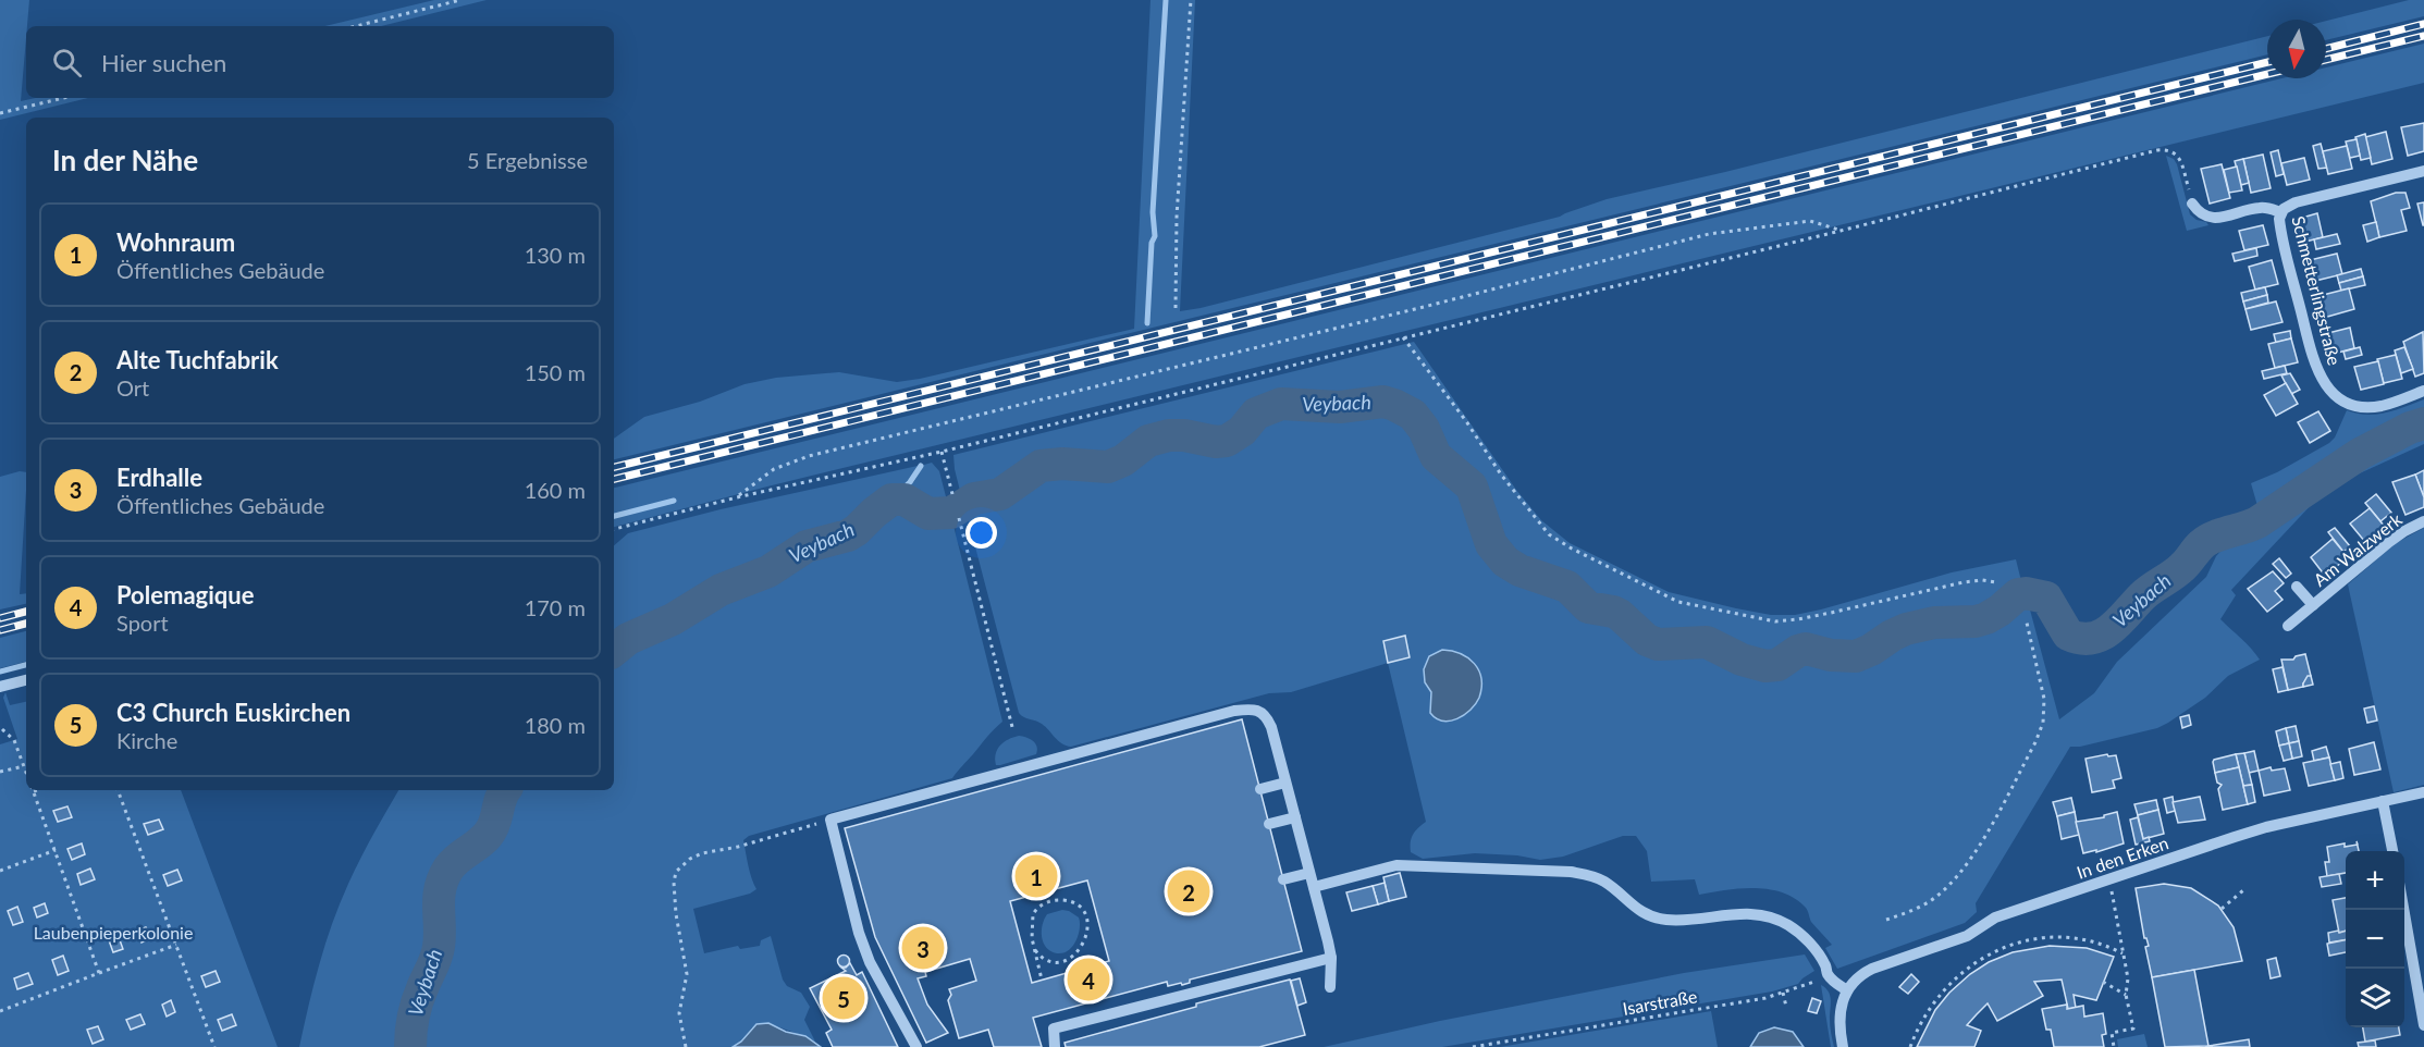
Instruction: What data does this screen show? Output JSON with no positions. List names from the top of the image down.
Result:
{
  "streets": {
    "street": ["Schmetterlingstraße", "Am Walzwerk", "In den Erken"],
    "path": ["Isarstraße"]
  },
  "water": ["Veybach"],
  "parks": ["Laubenpieperkolonie"],
  "north": "bottom",
  "page": {
    "search": "Hier suchen",
    "heading": ["In der Nähe", "5 Ergebnisse"],
    "list": [
      {
        "mark": "1",
        "name": "Wohnraum",
        "note": "Öffentliches Gebäude",
        "value": "130 m"
      },
      {
        "mark": "2",
        "name": "Alte Tuchfabrik",
        "note": "Ort",
        "value": "150 m"
      },
      {
        "mark": "3",
        "name": "Erdhalle",
        "note": "Öffentliches Gebäude",
        "value": "160 m"
      },
      {
        "mark": "4",
        "name": "Polemagique",
        "note": "Sport",
        "value": "170 m"
      },
      {
        "mark": "5",
        "name": "C3 Church Euskirchen",
        "note": "Kirche",
        "value": "180 m"
      }
    ],
    "map_buttons": ["+", "−"],
    "pins": [
      "1",
      "2",
      "3",
      "4",
      "5"
    ]
  }
}
